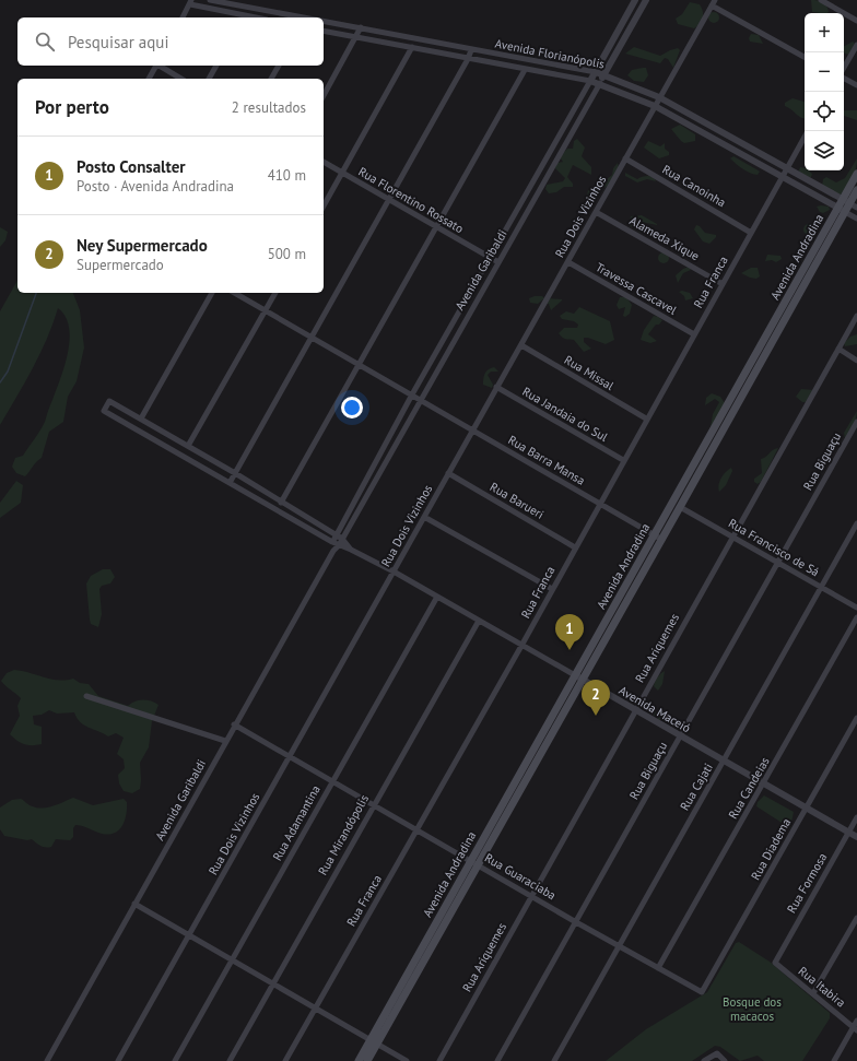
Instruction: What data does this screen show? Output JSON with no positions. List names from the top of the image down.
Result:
{
  "streets": {
    "main road": ["Avenida Andradina"],
    "street": [
      "Avenida Florianópolis",
      "Rua Canoinha",
      "Rua Florentino Rossato",
      "Rua Dois Vizinhos",
      "Alameda Xique",
      "Avenida Garibaldi",
      "Rua Franca",
      "Travessa Cascavel",
      "Rua Missal",
      "Rua Jandaia do Sul",
      "Rua Barra Mansa",
      "Rua Biguaçu",
      "Rua Barueri",
      "Rua Francisco de Sá",
      "Rua Ariquemes",
      "Avenida Maceió",
      "Rua Cajati",
      "Rua Candeias",
      "Rua Adamantina",
      "Rua Mirandópolis",
      "Rua Diadema",
      "Rua Guaraciaba",
      "Rua Formosa",
      "Rua Itabira"
    ]
  },
  "crossings": [
    ["Avenida Florianópolis", "Rua Dois Vizinhos"],
    ["Avenida Florianópolis", "Avenida Andradina"],
    ["Avenida Florianópolis", "Avenida Garibaldi"],
    ["Avenida Florianópolis", "Rua Franca"],
    ["Rua Canoinha", "Rua Dois Vizinhos"],
    ["Rua Canoinha", "Rua Franca"],
    ["Rua Florentino Rossato", "Avenida Garibaldi"],
    ["Rua Dois Vizinhos", "Alameda Xique"],
    ["Rua Dois Vizinhos", "Travessa Cascavel"],
    ["Rua Dois Vizinhos", "Rua Missal"],
    ["Rua Dois Vizinhos", "Rua Jandaia do Sul"],
    ["Rua Dois Vizinhos", "Rua Barra Mansa"],
    ["Rua Dois Vizinhos", "Rua Barueri"],
    ["Rua Dois Vizinhos", "Avenida Maceió"],
    ["Rua Dois Vizinhos", "Rua Guaraciaba"],
    ["Alameda Xique", "Rua Franca"],
    ["Avenida Andradina", "Rua Barra Mansa"],
    ["Avenida Andradina", "Rua Francisco de Sá"],
    ["Avenida Andradina", "Avenida Maceió"],
    ["Avenida Andradina", "Rua Guaraciaba"],
    ["Avenida Garibaldi", "Rua Barra Mansa"],
    ["Avenida Garibaldi", "Avenida Maceió"],
    ["Avenida Garibaldi", "Rua Guaraciaba"],
    ["Rua Franca", "Travessa Cascavel"],
    ["Rua Franca", "Rua Missal"],
    ["Rua Franca", "Rua Jandaia do Sul"],
    ["Rua Franca", "Rua Barra Mansa"],
    ["Rua Franca", "Rua Barueri"],
    ["Rua Franca", "Avenida Maceió"],
    ["Rua Franca", "Rua Guaraciaba"],
    ["Rua Biguaçu", "Rua Francisco de Sá"],
    ["Rua Biguaçu", "Avenida Maceió"],
    ["Rua Biguaçu", "Rua Guaraciaba"],
    ["Rua Francisco de Sá", "Rua Ariquemes"],
    ["Rua Francisco de Sá", "Rua Cajati"],
    ["Rua Ariquemes", "Avenida Maceió"],
    ["Rua Ariquemes", "Rua Guaraciaba"],
    ["Avenida Maceió", "Rua Cajati"],
    ["Avenida Maceió", "Rua Candeias"],
    ["Avenida Maceió", "Rua Adamantina"],
    ["Avenida Maceió", "Rua Mirandópolis"],
    ["Avenida Maceió", "Rua Diadema"],
    ["Avenida Maceió", "Rua Formosa"],
    ["Rua Cajati", "Rua Guaraciaba"],
    ["Rua Candeias", "Rua Guaraciaba"],
    ["Rua Adamantina", "Rua Guaraciaba"],
    ["Rua Mirandópolis", "Rua Guaraciaba"],
    ["Rua Diadema", "Rua Guaraciaba"],
    ["Rua Formosa", "Rua Itabira"]
  ],
  "parks": ["Bosque dos macacos"],
  "page": {
    "map_buttons": ["+", "−"],
    "search": "Pesquisar aqui",
    "heading": ["Por perto", "2 resultados"],
    "list": [
      {
        "mark": "1",
        "name": "Posto Consalter",
        "note": "Posto · Avenida Andradina",
        "value": "410 m"
      },
      {
        "mark": "2",
        "name": "Ney Supermercado",
        "note": "Supermercado",
        "value": "500 m"
      }
    ],
    "pins": ["1", "2"]
  }
}
